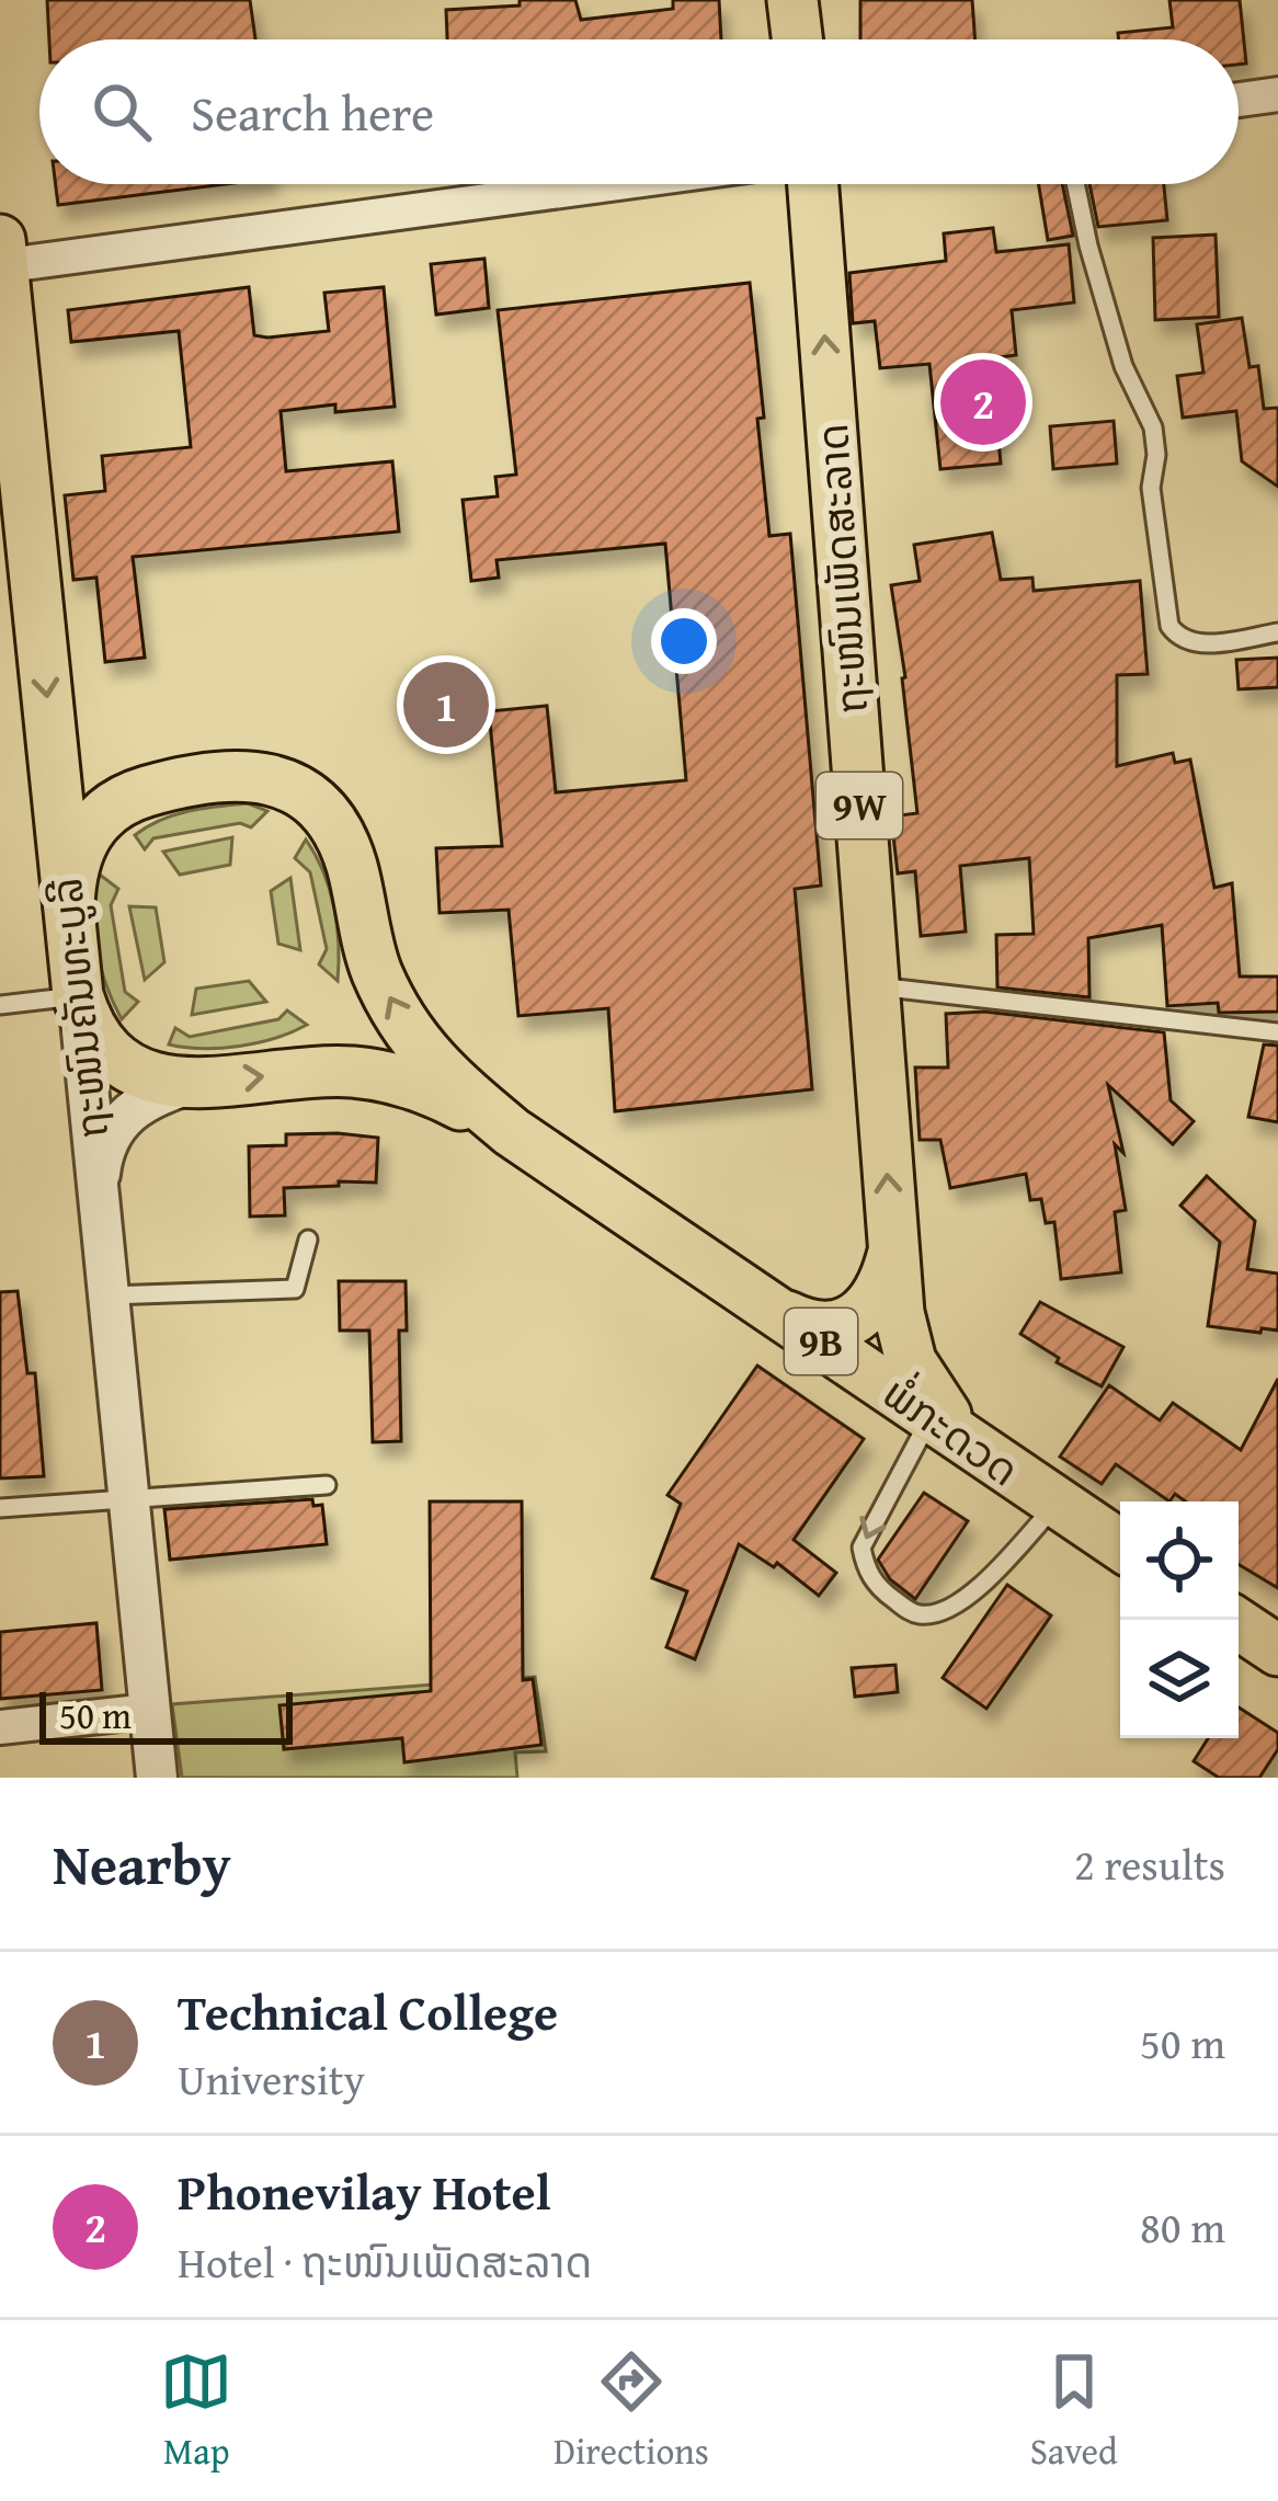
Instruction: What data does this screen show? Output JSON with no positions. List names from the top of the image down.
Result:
{
  "streets": {
    "main road": [
      "ຖະໜົນເພັດສະລາດ",
      "9W",
      "ຖະໜົນຄັນທະບູລີ",
      "9B",
      "ພໍ່ກະດວດ"
    ]
  },
  "crossings": [
    ["ຖະໜົນເພັດສະລາດ", "ພໍ່ກະດວດ"],
    ["ຖະໜົນຄັນທະບູລີ", "9B"],
    ["9B", "ພໍ່ກະດວດ"]
  ],
  "one_way": ["ຖະໜົນເພັດສະລາດ", "ຖະໜົນຄັນທະບູລີ"],
  "scale_bar": "50 m",
  "page": {
    "search": "Search here",
    "pins": ["2", "1"],
    "scale": "50 m",
    "heading": ["Nearby", "2 results"],
    "list": [
      {
        "mark": "1",
        "name": "Technical College",
        "note": "University",
        "value": "50 m"
      },
      {
        "mark": "2",
        "name": "Phonevilay Hotel",
        "note": "Hotel · ຖະໜົນເພັດສະລາດ",
        "value": "80 m"
      }
    ],
    "nav": ["Map", "Directions", "Saved"]
  }
}
